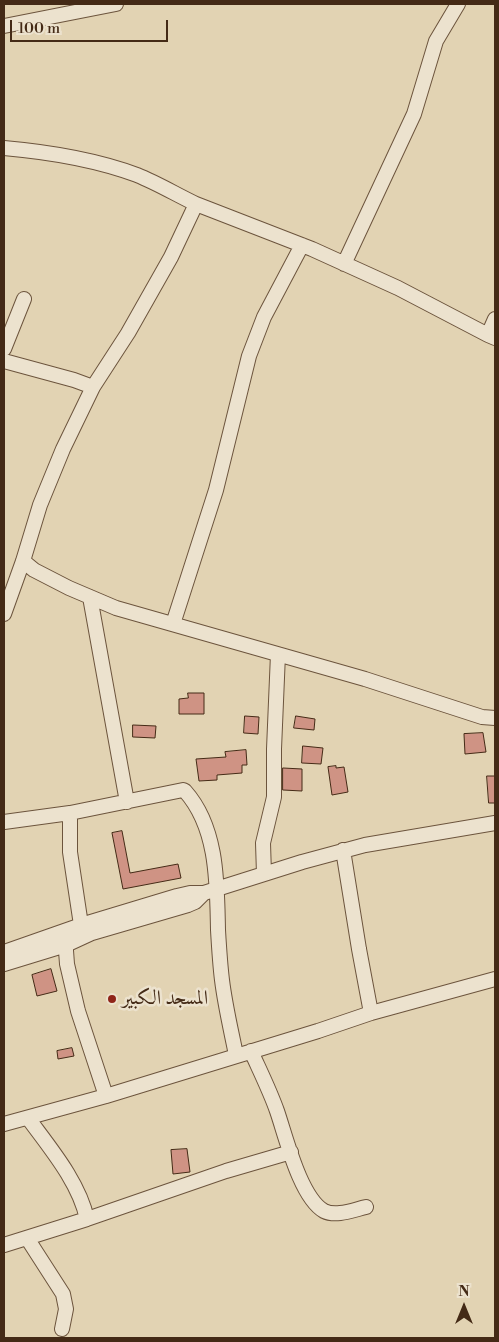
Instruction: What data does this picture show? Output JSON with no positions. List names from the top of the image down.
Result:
{
  "places": ["المسجد الكبير"],
  "scale_bar": "100 m",
  "north": "top"
}
